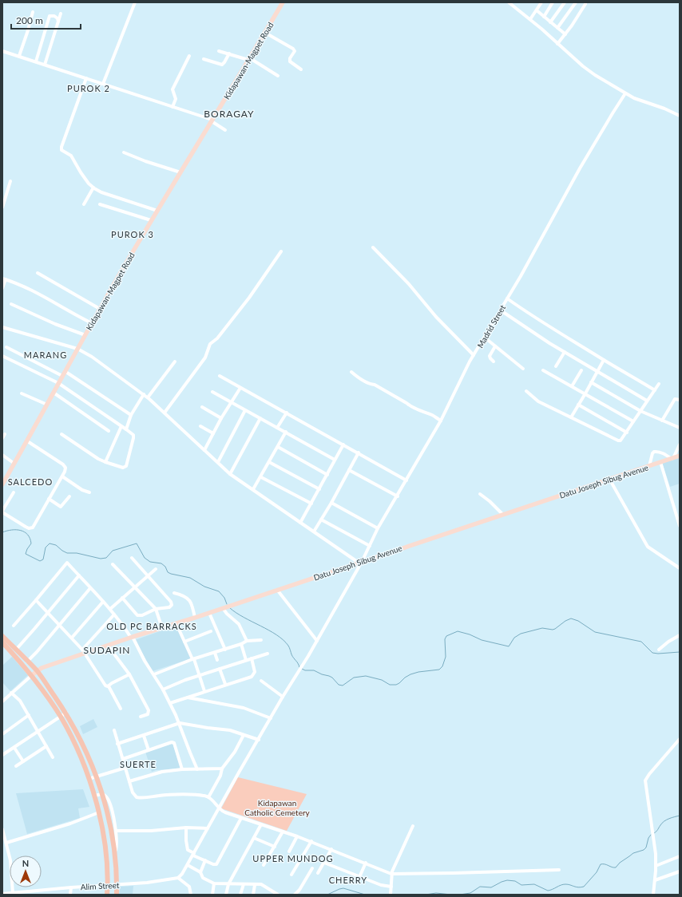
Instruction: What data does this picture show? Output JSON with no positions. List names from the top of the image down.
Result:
{
  "streets": {
    "main road": ["Kidapawan-Magpet Road", "Datu Joseph Sibug Avenue"],
    "street": ["Madrid Street", "Alim Street"]
  },
  "crossings": [
    ["Madrid Street", "Datu Joseph Sibug Avenue"],
    ["Madrid Street", "Alim Street"]
  ],
  "districts": [
    "PUROK 2",
    "BORAGAY",
    "PUROK 3",
    "MARANG",
    "SALCEDO",
    "OLD PC BARRACKS",
    "SUDAPIN",
    "SUERTE",
    "UPPER MUNDOG",
    "CHERRY"
  ],
  "parks": ["Kidapawan Catholic Cemetery"],
  "scale_bar": "200 m",
  "north": "top"
}
